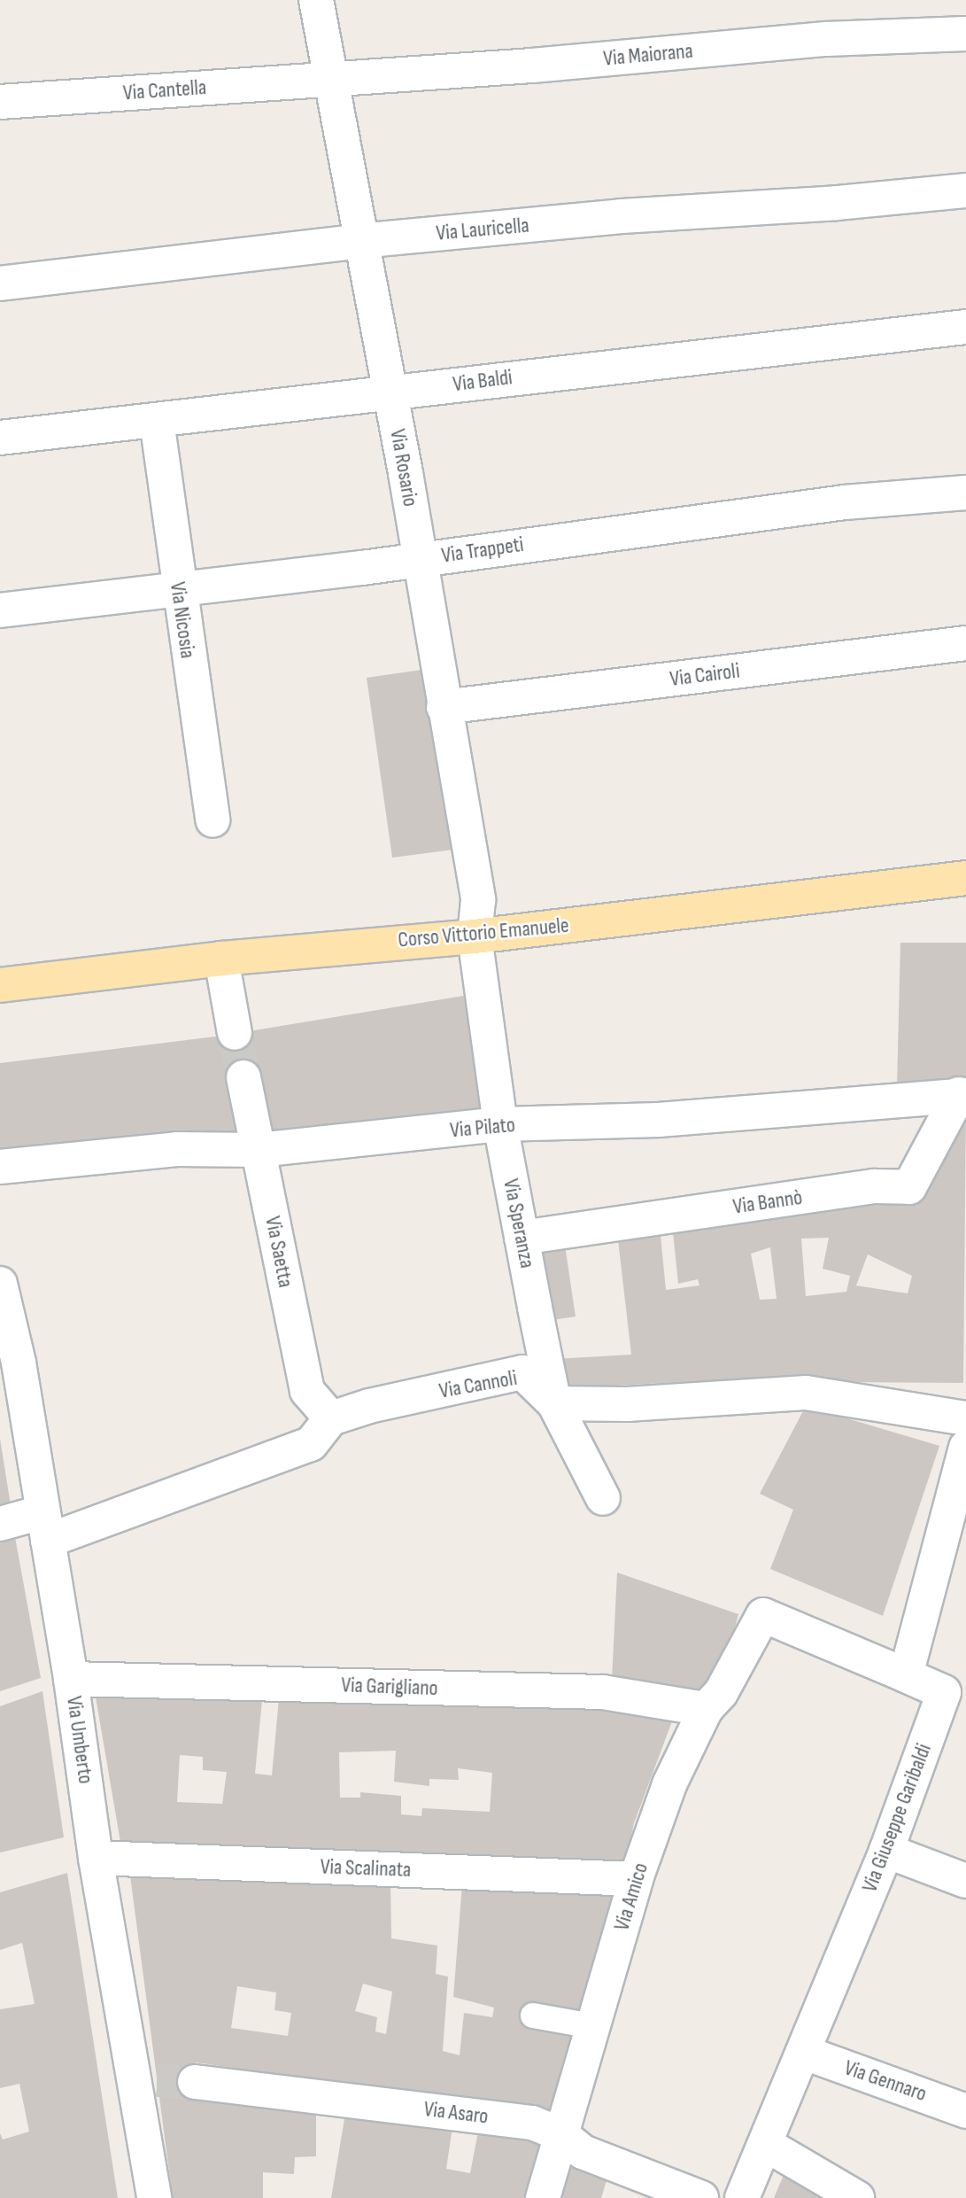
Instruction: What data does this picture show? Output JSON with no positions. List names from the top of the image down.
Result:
{
  "streets": {
    "main road": ["Corso Vittorio Emanuele"],
    "street": [
      "Via Maiorana",
      "Via Cantella",
      "Via Lauricella",
      "Via Baldi",
      "Via Rosario",
      "Via Trappeti",
      "Via Nicosia",
      "Via Cairoli",
      "Via Pilato",
      "Via Bannò",
      "Via Speranza",
      "Via Saetta",
      "Via Cannoli",
      "Via Garigliano",
      "Via Umberto",
      "Via Giuseppe Garibaldi",
      "Via Scalinata",
      "Via Amico",
      "Via Gennaro",
      "Via Asaro"
    ]
  },
  "crossings": [
    ["Via Maiorana", "Via Cantella"],
    ["Via Maiorana", "Via Rosario"],
    ["Via Cantella", "Via Rosario"],
    ["Via Lauricella", "Via Rosario"],
    ["Via Baldi", "Via Rosario"],
    ["Via Baldi", "Via Nicosia"],
    ["Via Rosario", "Via Trappeti"],
    ["Via Rosario", "Via Cairoli"],
    ["Via Rosario", "Corso Vittorio Emanuele"],
    ["Via Rosario", "Via Speranza"],
    ["Via Trappeti", "Via Nicosia"],
    ["Corso Vittorio Emanuele", "Via Speranza"],
    ["Via Pilato", "Via Bannò"],
    ["Via Pilato", "Via Speranza"],
    ["Via Pilato", "Via Saetta"],
    ["Via Bannò", "Via Speranza"],
    ["Via Speranza", "Via Cannoli"],
    ["Via Saetta", "Via Cannoli"],
    ["Via Garigliano", "Via Umberto"],
    ["Via Garigliano", "Via Amico"],
    ["Via Umberto", "Via Scalinata"],
    ["Via Giuseppe Garibaldi", "Via Amico"],
    ["Via Giuseppe Garibaldi", "Via Gennaro"],
    ["Via Scalinata", "Via Amico"],
    ["Via Amico", "Via Asaro"]
  ]
}
